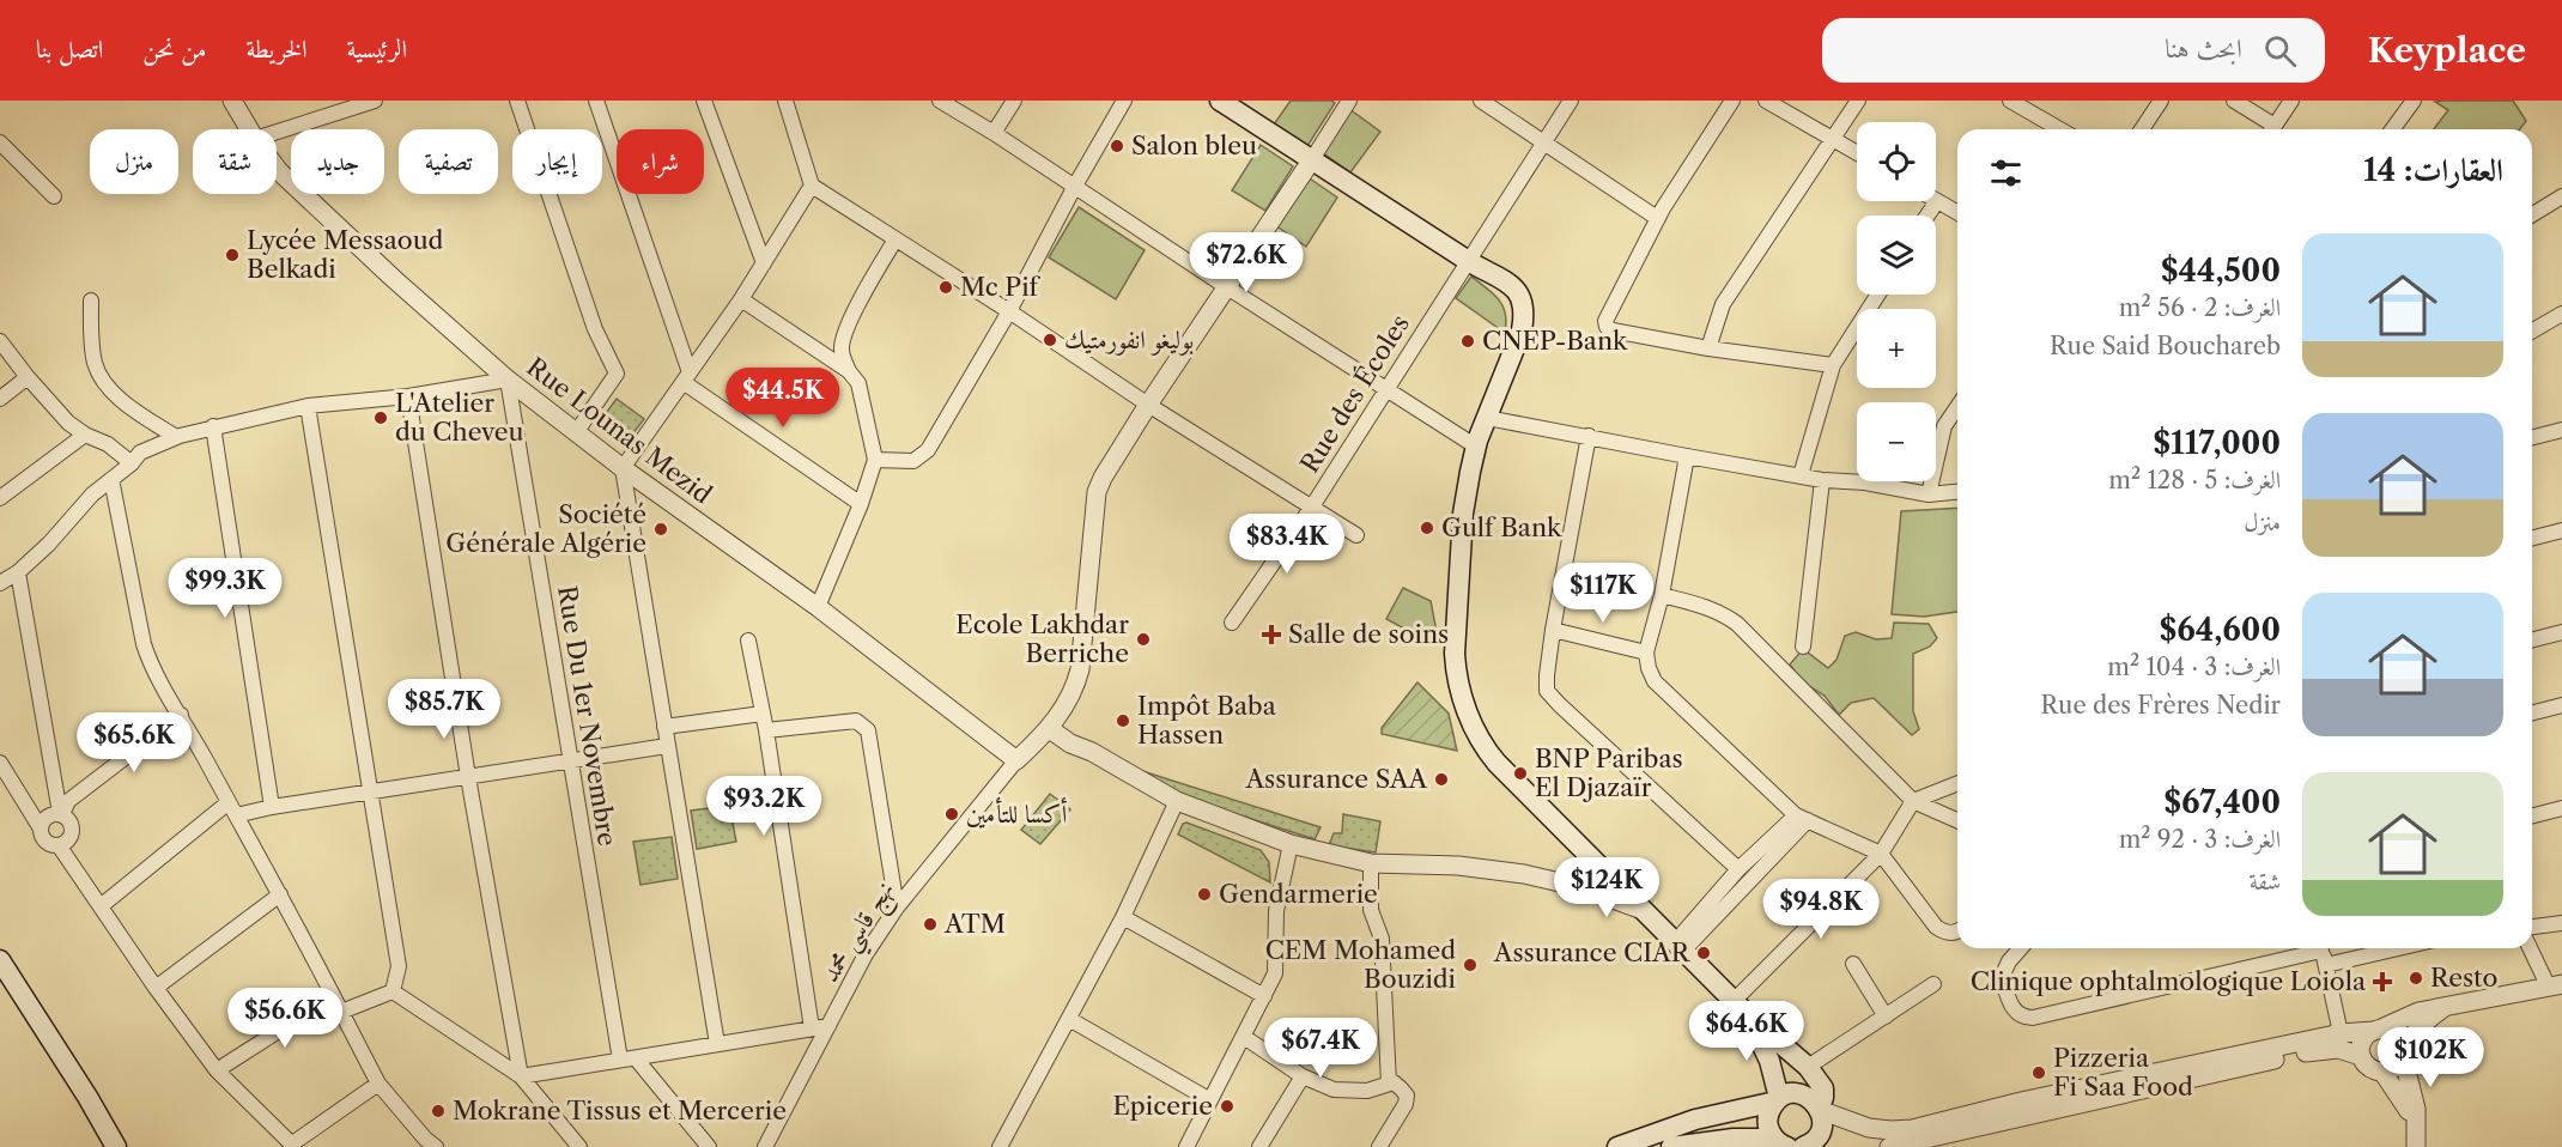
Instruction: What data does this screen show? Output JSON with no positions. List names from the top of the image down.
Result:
{
  "streets": {
    "street": [
      "Rue des Écoles",
      "Rue Lounas Mezid",
      "Rue Du 1er Novembre",
      "نهج قاسي محمد"
    ]
  },
  "crossings": [
    ["Rue Lounas Mezid", "Rue Du 1er Novembre"],
    ["Rue Lounas Mezid", "نهج قاسي محمد"]
  ],
  "places": {
    "other": [
      "Salon bleu",
      "Lycée Messaoud Belkadi",
      "Mc Pif",
      "بوليغو انفورمتيك",
      "CNEP-Bank",
      "L'Atelier du Cheveu",
      "Gulf Bank",
      "Société Générale Algérie",
      "Ecole Lakhdar Berriche",
      "Impôt Baba Hassen",
      "BNP Paribas El Djazaïr",
      "Assurance SAA",
      "أكسا للتأمين",
      "Gendarmerie",
      "ATM",
      "Assurance CIAR",
      "CEM Mohamed Bouzidi",
      "Resto",
      "Pizzeria Fi Saa Food",
      "Epicerie",
      "Mokrane Tissus et Mercerie"
    ],
    "health": ["Salle de soins", "Clinique ophtalmologique Loiola"]
  },
  "page": {
    "header": "Keyplace",
    "search": "ابحث هنا",
    "nav": [
      "الرئيسية",
      "الخريطة",
      "من نحن",
      "اتصل بنا"
    ],
    "map_buttons": ["+", "−"],
    "chip": [
      "شراء",
      "إيجار",
      "تصفية",
      "جديد",
      "شقة",
      "منزل"
    ],
    "heading": "العقارات: 14",
    "list": [
      {
        "name": "$44,500",
        "note": "الغرف: 2 · 56 m² · Rue Said Bouchareb"
      },
      {
        "name": "$117,000",
        "note": "الغرف: 5 · 128 m² · منزل"
      },
      {
        "name": "$64,600",
        "note": "الغرف: 3 · 104 m² · Rue des Frères Nedir"
      },
      {
        "name": "$67,400",
        "note": "الغرف: 3 · 92 m² · شقة"
      }
    ],
    "price": [
      "$72.6K",
      "$44.5K",
      "$83.4K",
      "$99.3K",
      "$117K",
      "$85.7K",
      "$65.6K",
      "$93.2K",
      "$124K",
      "$94.8K",
      "$56.6K",
      "$64.6K",
      "$67.4K",
      "$102K"
    ]
  }
}
